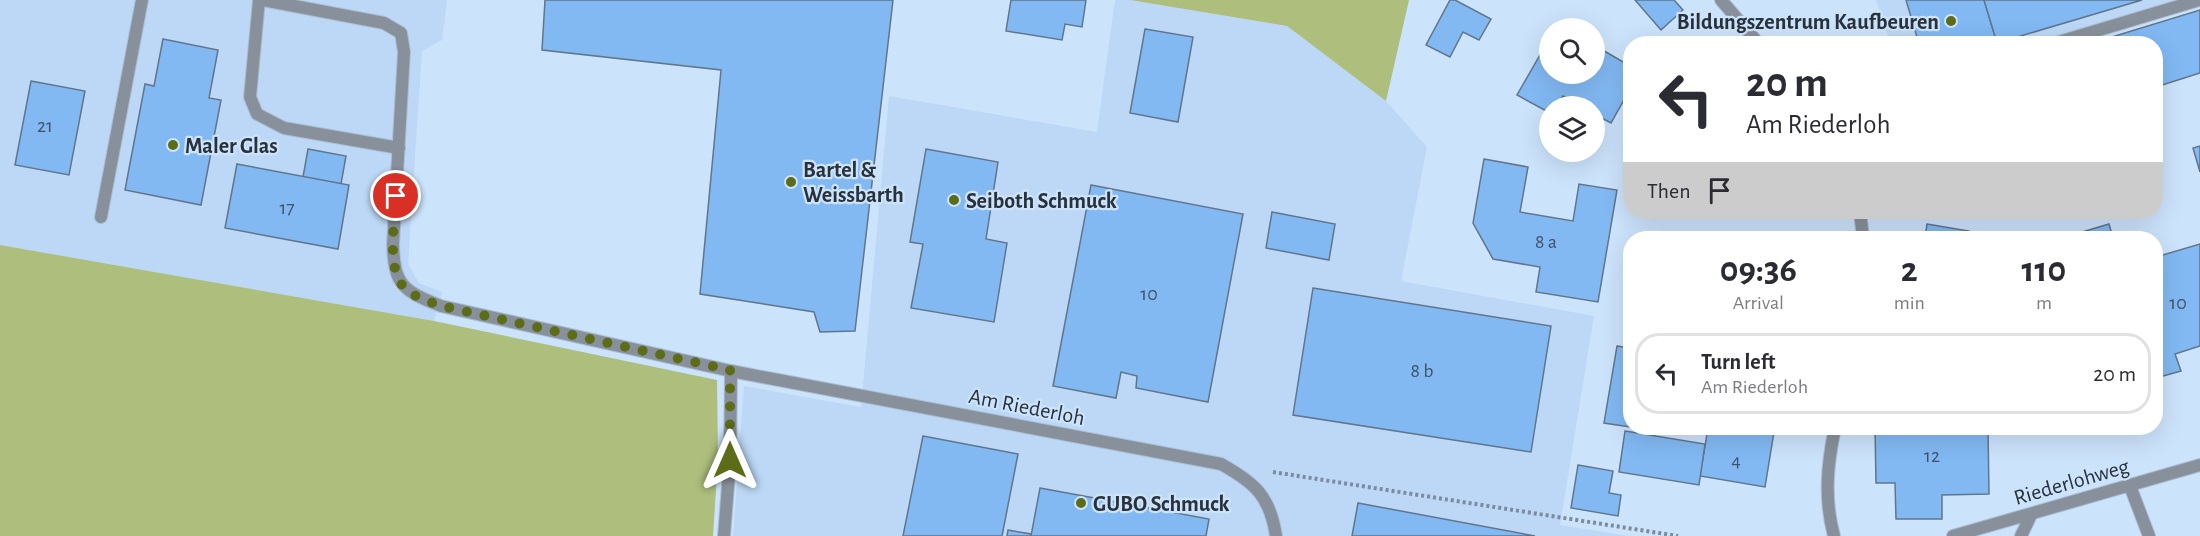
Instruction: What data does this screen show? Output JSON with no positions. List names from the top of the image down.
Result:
{
  "streets": {
    "street": ["Am Riederloh", "Riederlohweg"]
  },
  "places": [
    "Bildungszentrum Kaufbeuren",
    "Maler Glas",
    "Bartel & Weissbarth",
    "Seiboth Schmuck",
    "GUBO Schmuck"
  ],
  "house_numbers": [
    "21",
    "17",
    "8 a",
    "10",
    "10",
    "8 b",
    "12",
    "4"
  ],
  "page": {
    "turn": ["20 m", "Am Riederloh"],
    "then": "Then",
    "eta": [
      "09:36",
      "Arrival",
      "2",
      "min",
      "110",
      "m"
    ],
    "list": [
      {
        "name": "Turn left",
        "note": "Am Riederloh",
        "value": "20 m"
      }
    ]
  }
}
